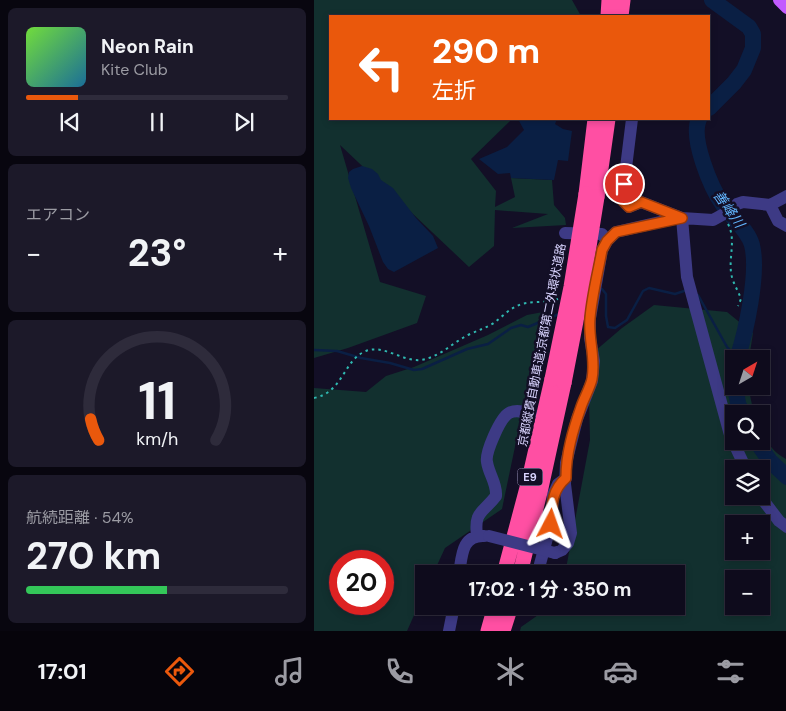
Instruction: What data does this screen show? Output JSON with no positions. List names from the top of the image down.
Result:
{
  "streets": {
    "highway": ["京都縦貫自動車道;京都第二外環状道路", "E9"]
  },
  "water": ["善峰川"],
  "north": "top right",
  "page": {
    "turn": ["290 m", "左折"],
    "song": ["Neon Rain", "Kite Club"],
    "tile": [
      "エアコン",
      ["航続距離 · 54%", "270 km"]
    ],
    "heat": ["−", "23°", "+"],
    "map_buttons": ["+", "−"],
    "limit": "20",
    "trip": "17:02 · 1 分 · 350 m",
    "tabs": "17:01",
    "gauge": ["11", "km/h"]
  }
}
